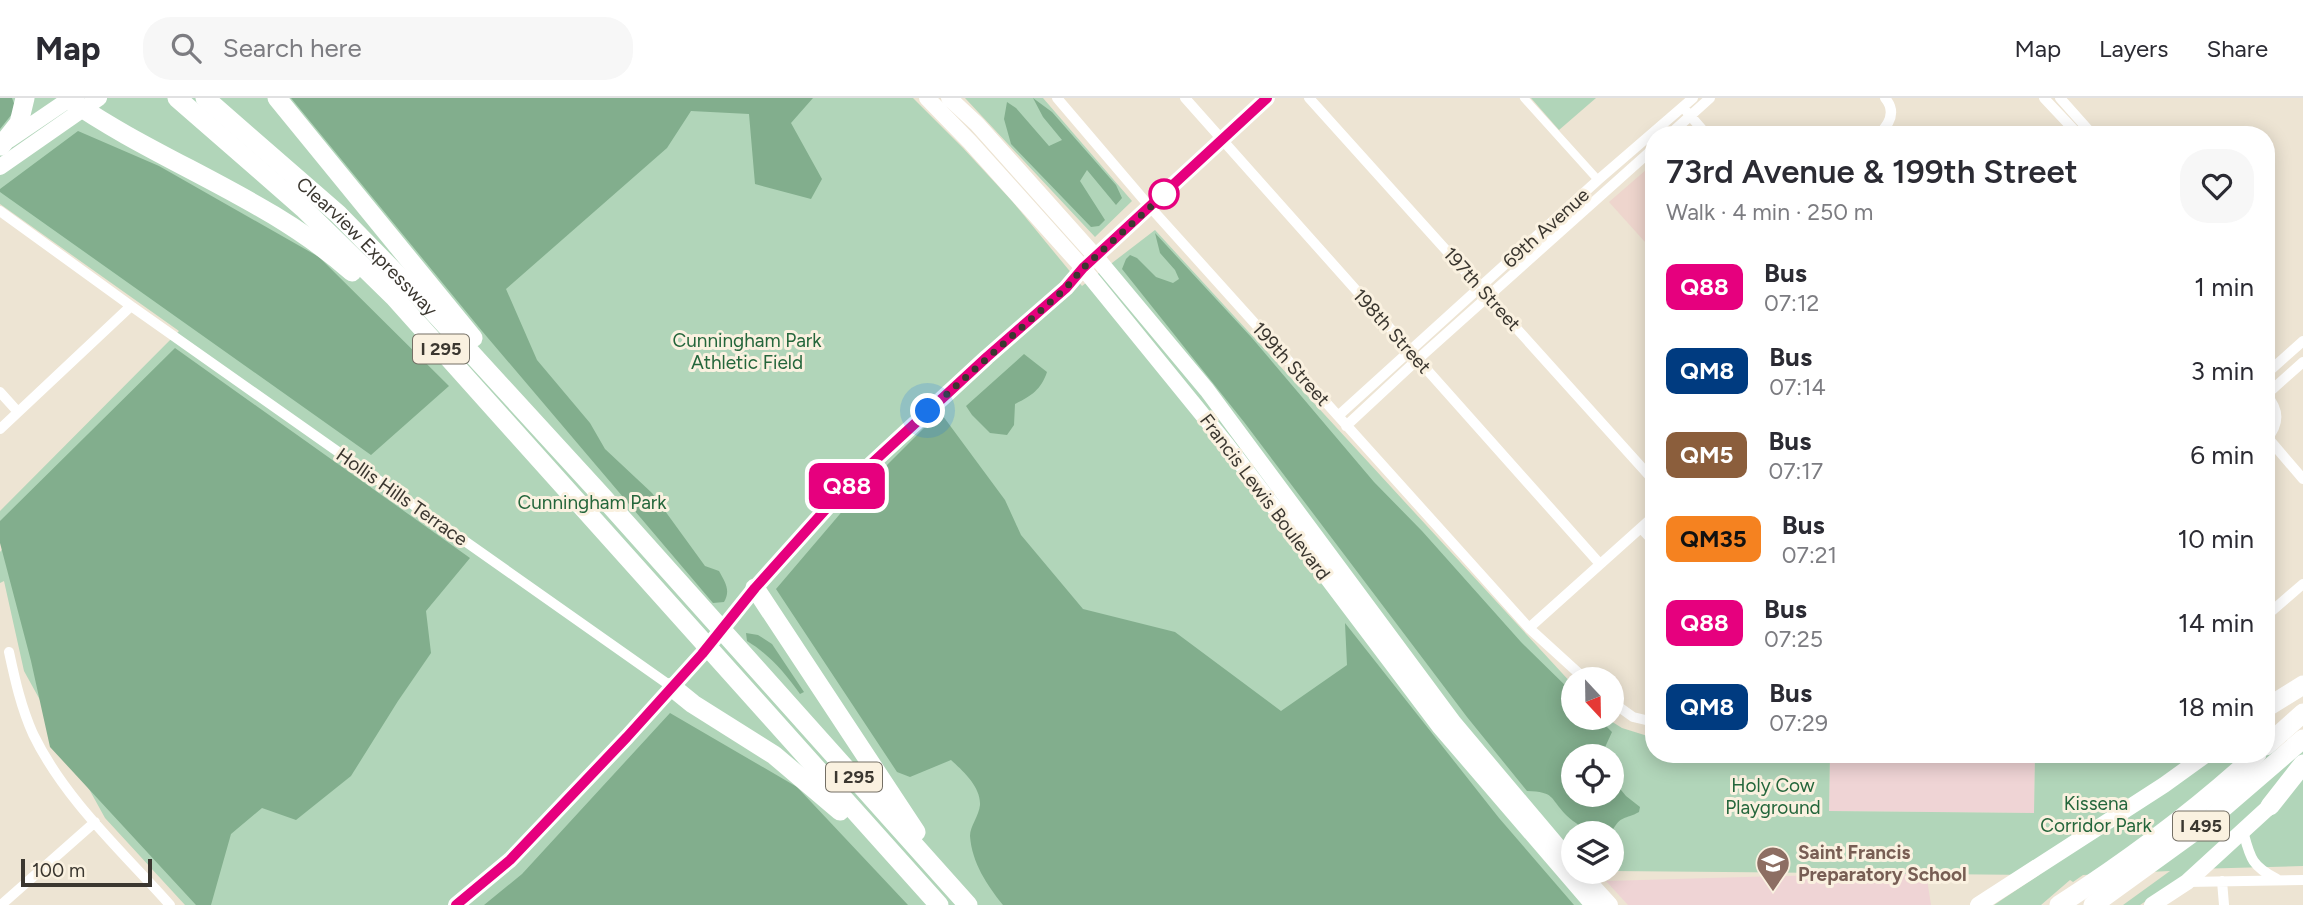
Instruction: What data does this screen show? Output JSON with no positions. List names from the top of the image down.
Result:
{
  "streets": {
    "highway": ["Clearview Expressway", "I 295", "I 495"],
    "main road": ["Francis Lewis Boulevard"],
    "street": [
      "69th Avenue",
      "197th Street",
      "198th Street",
      "199th Street",
      "Hollis Hills Terrace"
    ]
  },
  "crossings": [
    ["69th Avenue", "197th Street"],
    ["69th Avenue", "198th Street"],
    ["69th Avenue", "199th Street"]
  ],
  "parks": [
    "Cunningham Park Athletic Field",
    "Cunningham Park",
    "Holy Cow Playground",
    "Kissena Corridor Park"
  ],
  "places": {
    "school or university": ["Saint Francis Preparatory School"]
  },
  "lines": ["bus line Q88"],
  "scale_bar": "100 m",
  "north": "bottom",
  "page": {
    "header": "Map",
    "search": "Search here",
    "nav": ["Map", "Layers", "Share"],
    "on_map": "Q88",
    "heading": ["73rd Avenue & 199th Street", "Walk · 4 min · 250 m"],
    "list": [
      {
        "mark": "Q88",
        "name": "Bus",
        "note": "07:12",
        "value": "1 min"
      },
      {
        "mark": "QM8",
        "name": "Bus",
        "note": "07:14",
        "value": "3 min"
      },
      {
        "mark": "QM5",
        "name": "Bus",
        "note": "07:17",
        "value": "6 min"
      },
      {
        "mark": "QM35",
        "name": "Bus",
        "note": "07:21",
        "value": "10 min"
      },
      {
        "mark": "Q88",
        "name": "Bus",
        "note": "07:25",
        "value": "14 min"
      },
      {
        "mark": "QM8",
        "name": "Bus",
        "note": "07:29",
        "value": "18 min"
      }
    ],
    "scale": "100 m"
  }
}
